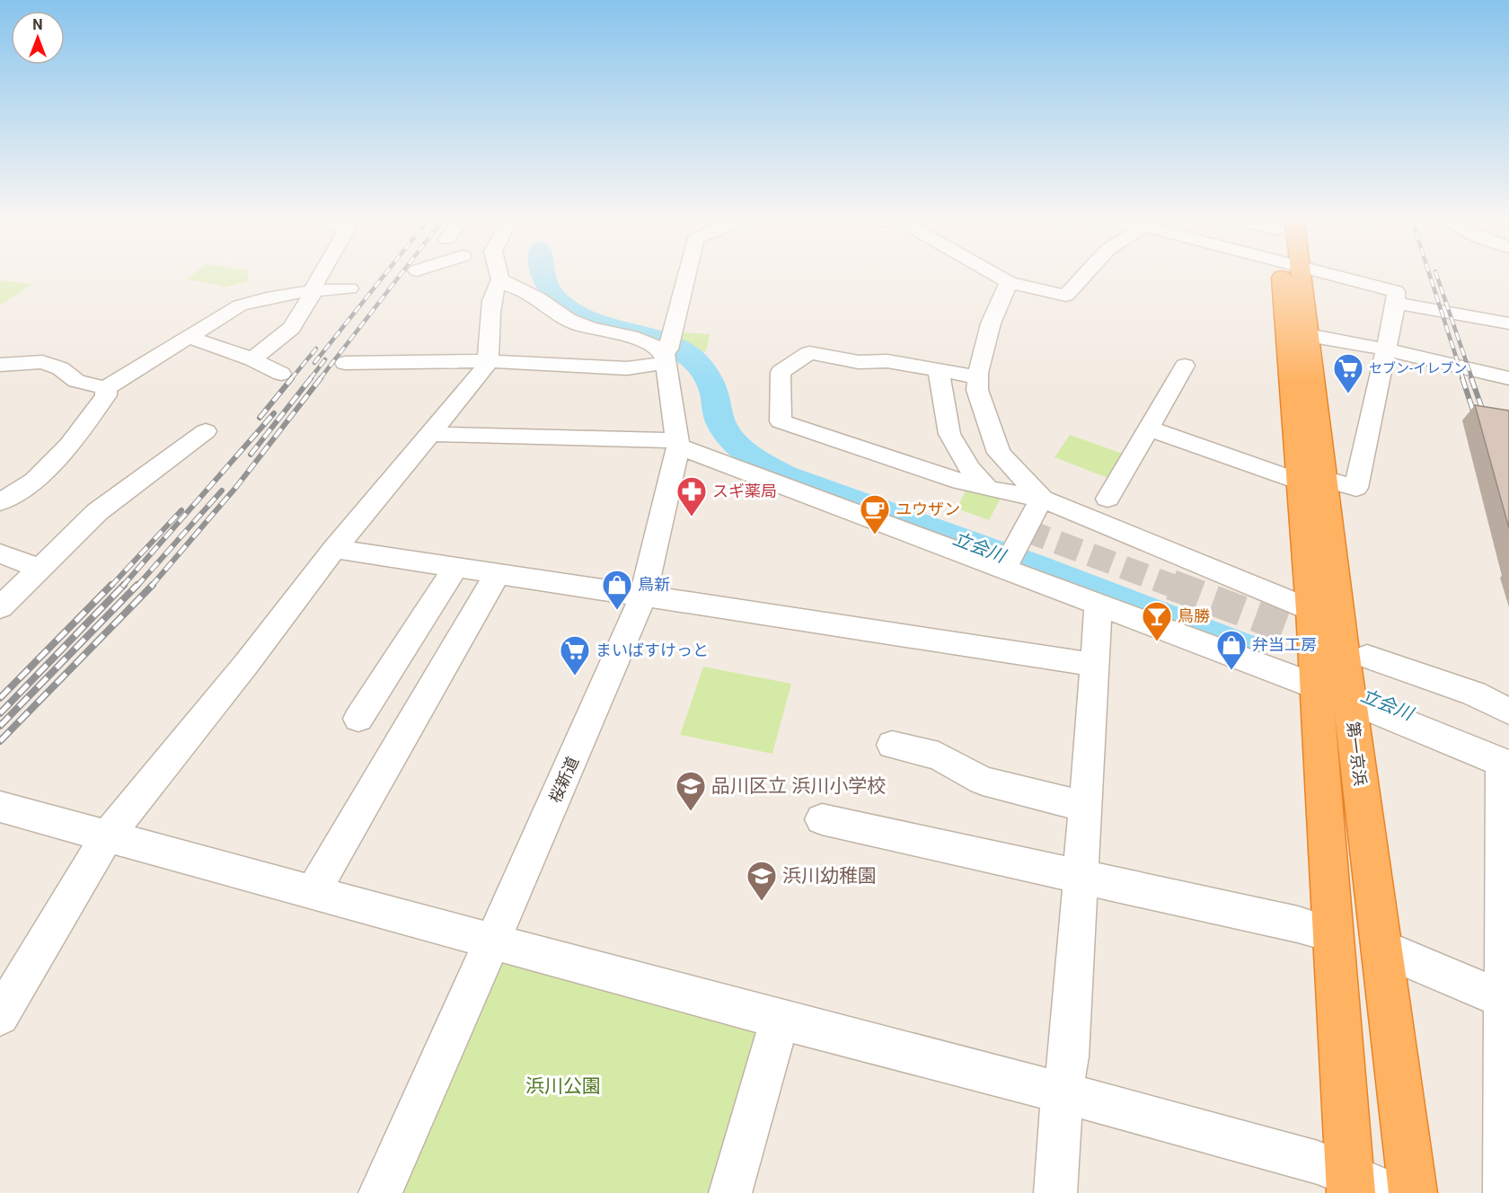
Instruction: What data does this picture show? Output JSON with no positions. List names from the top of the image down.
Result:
{
  "streets": {
    "highway": ["第一京浜"],
    "street": ["桜新道"]
  },
  "water": ["立会川"],
  "parks": ["浜川公園"],
  "places": {
    "supermarket": ["セブン-イレブン", "まいばすけっと"],
    "pharmacy": ["スギ薬局"],
    "cafe": ["ユウザン"],
    "shop": ["鳥新", "弁当工房"],
    "bar": ["鳥勝"],
    "school or university": ["品川区立 浜川小学校", "浜川幼稚園"]
  },
  "north": "top"
}
